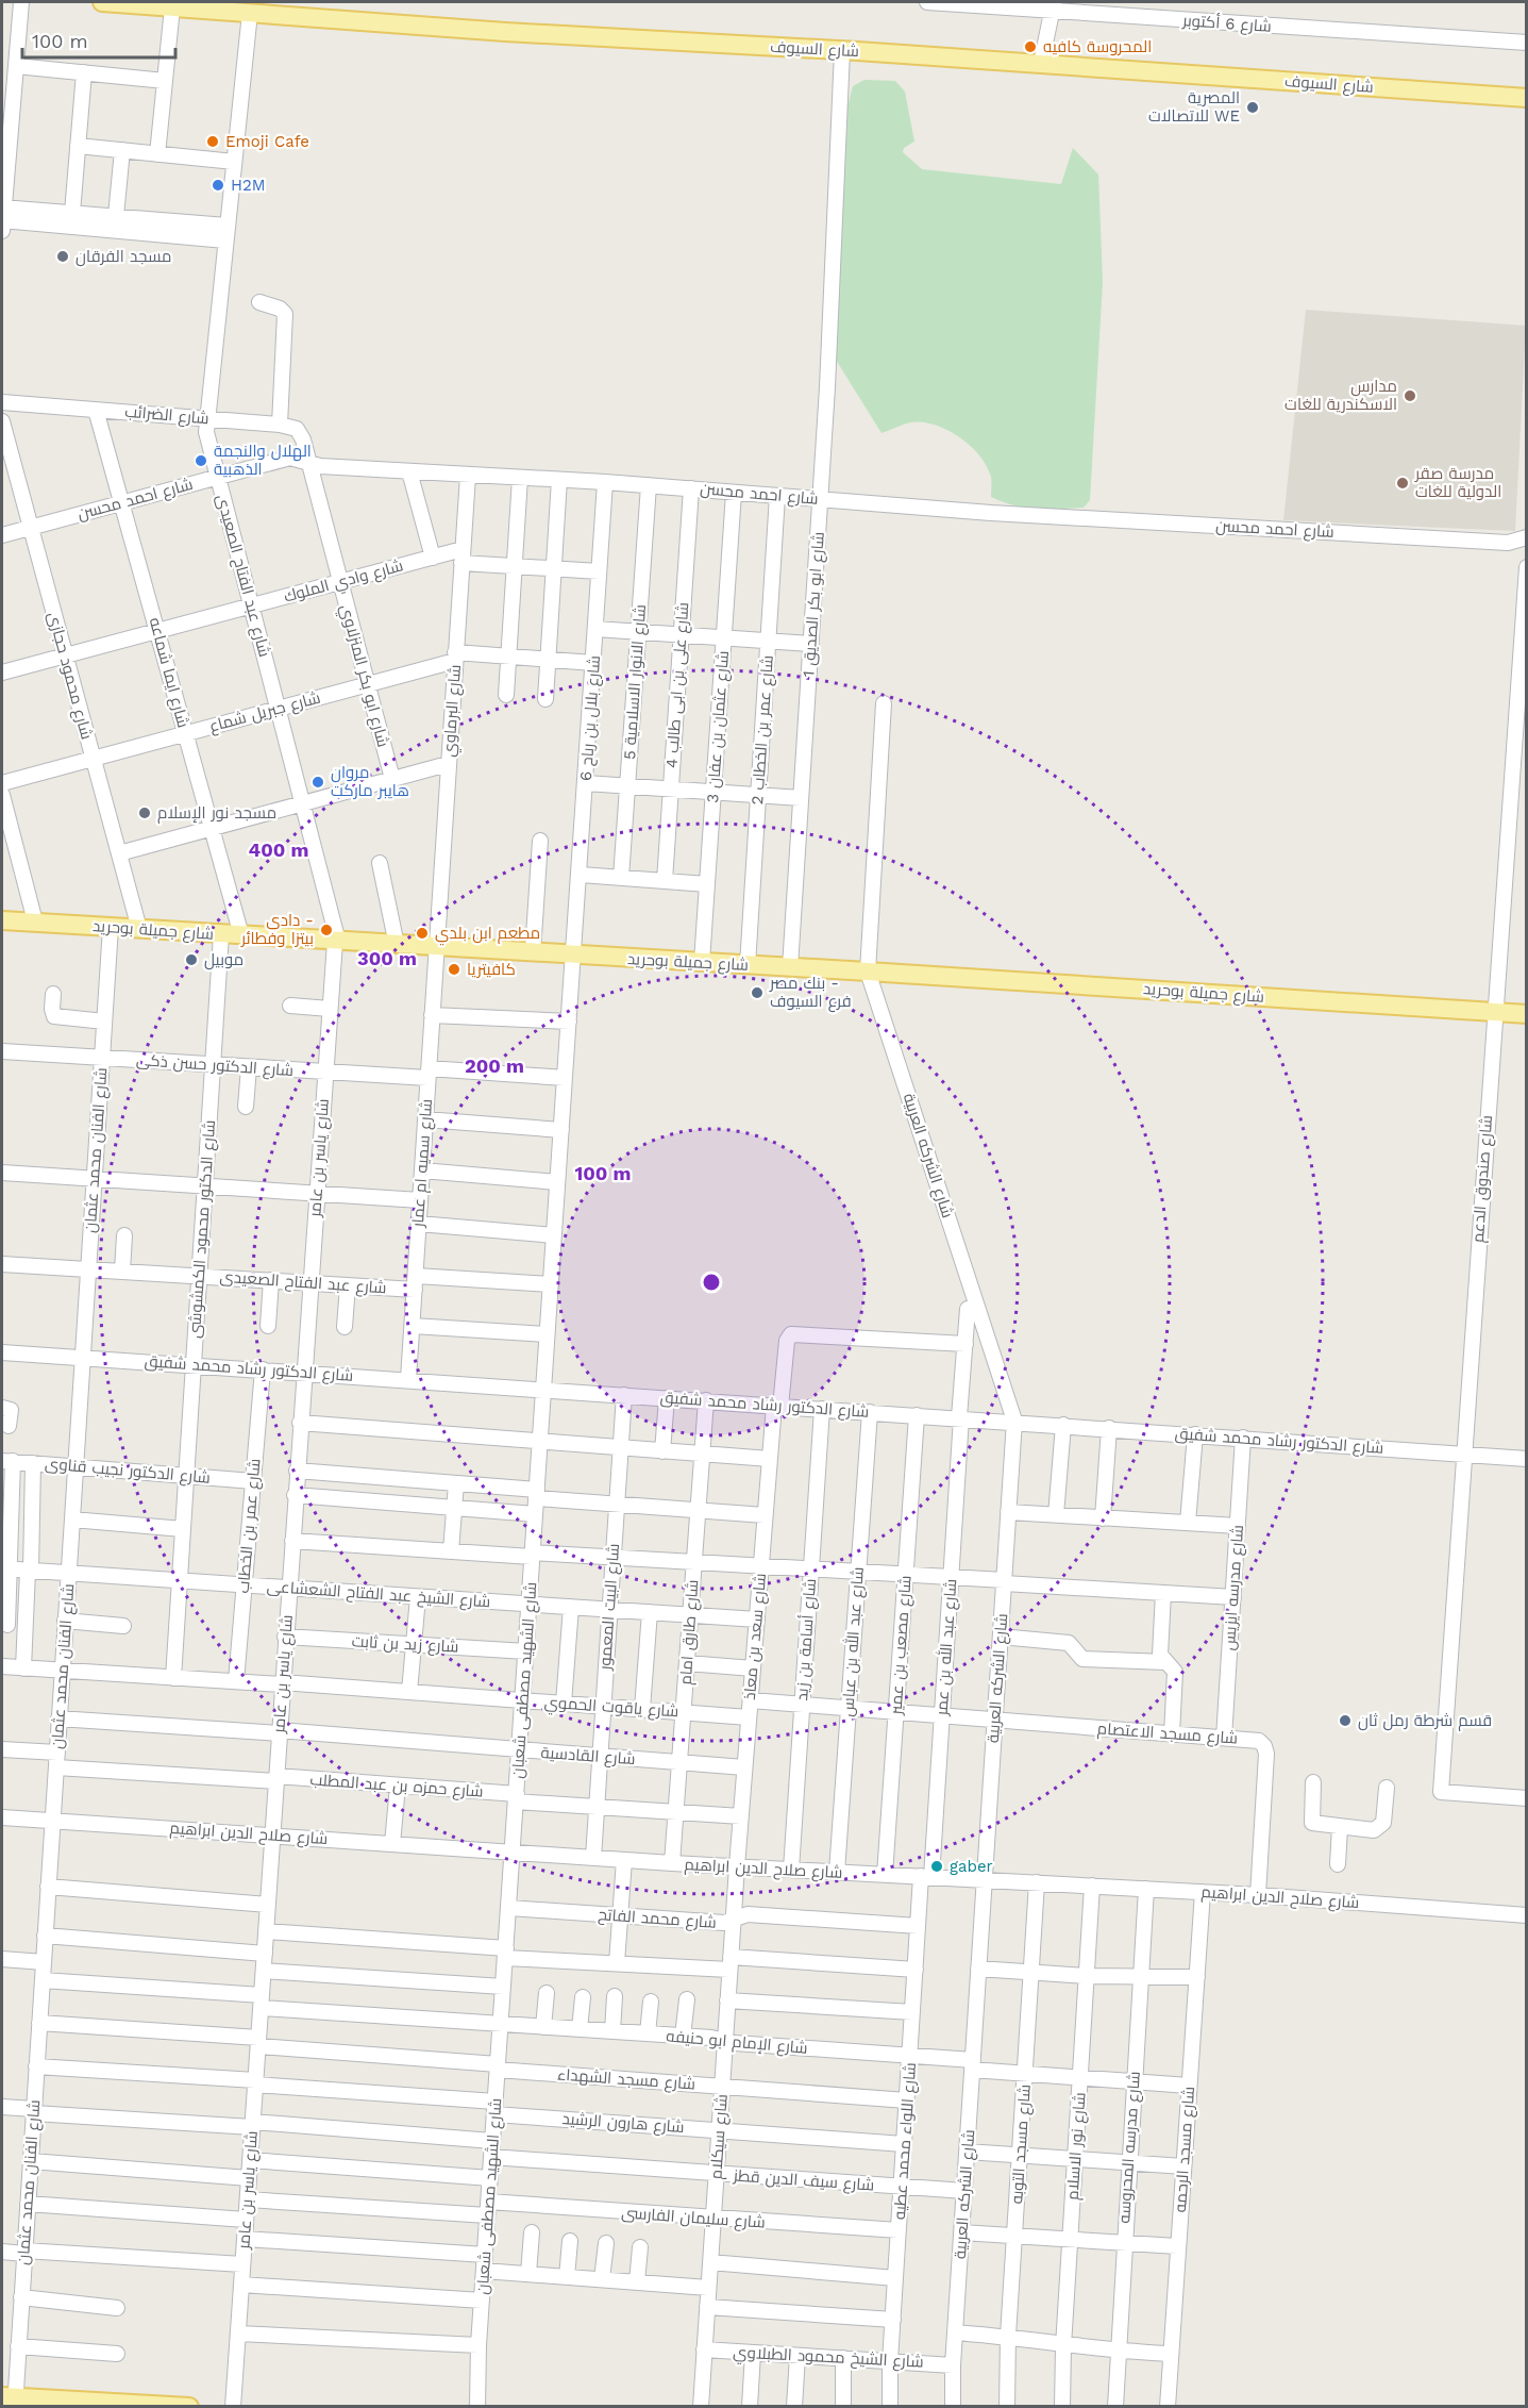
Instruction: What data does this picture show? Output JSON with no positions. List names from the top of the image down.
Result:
{
  "streets": {
    "main road": ["شارع السيوف", "شارع جميلة بوحريد"],
    "street": [
      "شارع 6 أكتوبر",
      "شارع الضرائب",
      "شارع احمد محسن",
      "شارع عبد الفتاح الصعيدى",
      "شارع وادي الملوك",
      "شارع ابو بكر الصديق 1",
      "شارع ايما شماعه",
      "شارع محمود حجازى",
      "شارع ابو بكر المنزلاوي",
      "شارع الانوار الاسلامية 5",
      "شارع على بن ابى طالب 4",
      "شارع البرماوي",
      "شارع جبريل شماع",
      "شارع بلال بن رباح 6",
      "شارع عثمان بن عفان 3",
      "شارع عمر بن الخطاب 2",
      "شارع الدكتور حسن ذكى",
      "شارع الفنان محمد عثمان",
      "شارع الشركه العربية",
      "شارع ياسر بن عامر",
      "شارع سميه ام عمار",
      "شارع صندوق الدعم",
      "شارع الدكتور محمود الكمشوشى",
      "شارع الدكتور رشاد محمد شفيق",
      "شارع الدكتور نجيب قناوى",
      "شارع عمر بن الخطاب",
      "شارع مدرسه ايزيس",
      "شارع الشيخ عبد الفتاح الشعشاعى",
      "شارع البيت المعمور",
      "شارع طارق امام",
      "شارع سعد بن معاذ",
      "شارع أسامة بن زيد",
      "شارع عبد الله بن عباس",
      "شارع زيد بن ثابت",
      "شارع مصعب بن عمير",
      "شارع عبد الله بن عمر",
      "شارع الشهيد مصطفى شعبان",
      "شارع ياقوت الحموي",
      "شارع مسجد الاعتصام",
      "شارع القادسية",
      "شارع حمزه بن عبد المطلب",
      "شارع صلاح الدين ابراهيم",
      "شارع محمد الفاتح",
      "شارع الإمام ابو حنيفه",
      "شارع مسجد الشهداء",
      "شارع هارون الرشيد",
      "شارع سيكلام",
      "شارع اللواء محمد عطيه",
      "شارع مسجد التوبه",
      "شارع نور الاسلام",
      "شارع مدرسه المحروسه",
      "شارع مسجد الرحمه",
      "شارع سيف الدين قطز",
      "شارع سليمان الفارسى",
      "شارع الشيخ محمود الطبلاوي"
    ]
  },
  "crossings": [
    ["شارع السيوف", "شارع عبد الفتاح الصعيدى"],
    ["شارع السيوف", "شارع ابو بكر الصديق 1"],
    ["شارع الضرائب", "شارع عبد الفتاح الصعيدى"],
    ["شارع الضرائب", "شارع ايما شماعه"],
    ["شارع احمد محسن", "شارع عبد الفتاح الصعيدى"],
    ["شارع احمد محسن", "شارع ابو بكر الصديق 1"],
    ["شارع احمد محسن", "شارع ايما شماعه"],
    ["شارع احمد محسن", "شارع محمود حجازى"],
    ["شارع احمد محسن", "شارع ابو بكر المنزلاوي"],
    ["شارع احمد محسن", "شارع الانوار الاسلامية 5"],
    ["شارع احمد محسن", "شارع على بن ابى طالب 4"],
    ["شارع احمد محسن", "شارع البرماوي"],
    ["شارع احمد محسن", "شارع بلال بن رباح 6"],
    ["شارع احمد محسن", "شارع عثمان بن عفان 3"],
    ["شارع احمد محسن", "شارع عمر بن الخطاب 2"],
    ["شارع عبد الفتاح الصعيدى", "شارع وادي الملوك"],
    ["شارع عبد الفتاح الصعيدى", "شارع جبريل شماع"],
    ["شارع عبد الفتاح الصعيدى", "شارع جميلة بوحريد"],
    ["شارع عبد الفتاح الصعيدى", "شارع الفنان محمد عثمان"],
    ["شارع عبد الفتاح الصعيدى", "شارع ياسر بن عامر"],
    ["شارع عبد الفتاح الصعيدى", "شارع سميه ام عمار"],
    ["شارع عبد الفتاح الصعيدى", "شارع الدكتور محمود الكمشوشى"],
    ["شارع عبد الفتاح الصعيدى", "شارع الشهيد مصطفى شعبان"],
    ["شارع وادي الملوك", "شارع ايما شماعه"],
    ["شارع وادي الملوك", "شارع محمود حجازى"],
    ["شارع وادي الملوك", "شارع ابو بكر المنزلاوي"],
    ["شارع وادي الملوك", "شارع البرماوي"],
    ["شارع وادي الملوك", "شارع بلال بن رباح 6"],
    ["شارع ابو بكر الصديق 1", "شارع جميلة بوحريد"],
    ["شارع ايما شماعه", "شارع جبريل شماع"],
    ["شارع ايما شماعه", "شارع جميلة بوحريد"],
    ["شارع محمود حجازى", "شارع جبريل شماع"],
    ["شارع محمود حجازى", "شارع جميلة بوحريد"],
    ["شارع ابو بكر المنزلاوي", "شارع جبريل شماع"],
    ["شارع البرماوي", "شارع جبريل شماع"],
    ["شارع البرماوي", "شارع جميلة بوحريد"],
    ["شارع البرماوي", "شارع سميه ام عمار"],
    ["شارع بلال بن رباح 6", "شارع جميلة بوحريد"],
    ["شارع بلال بن رباح 6", "شارع الشهيد مصطفى شعبان"],
    ["شارع عثمان بن عفان 3", "شارع جميلة بوحريد"],
    ["شارع عمر بن الخطاب 2", "شارع جميلة بوحريد"],
    ["شارع جميلة بوحريد", "شارع الفنان محمد عثمان"],
    ["شارع جميلة بوحريد", "شارع الشركه العربية"],
    ["شارع جميلة بوحريد", "شارع ياسر بن عامر"],
    ["شارع جميلة بوحريد", "شارع سميه ام عمار"],
    ["شارع جميلة بوحريد", "شارع صندوق الدعم"],
    ["شارع جميلة بوحريد", "شارع الدكتور محمود الكمشوشى"],
    ["شارع جميلة بوحريد", "شارع الشهيد مصطفى شعبان"],
    ["شارع الدكتور حسن ذكى", "شارع الفنان محمد عثمان"],
    ["شارع الدكتور حسن ذكى", "شارع ياسر بن عامر"],
    ["شارع الدكتور حسن ذكى", "شارع سميه ام عمار"],
    ["شارع الدكتور حسن ذكى", "شارع الدكتور محمود الكمشوشى"],
    ["شارع الدكتور حسن ذكى", "شارع الشهيد مصطفى شعبان"],
    ["شارع الفنان محمد عثمان", "شارع الدكتور رشاد محمد شفيق"],
    ["شارع الفنان محمد عثمان", "شارع الدكتور نجيب قناوى"],
    ["شارع الفنان محمد عثمان", "شارع الشيخ عبد الفتاح الشعشاعى"],
    ["شارع الفنان محمد عثمان", "شارع ياقوت الحموي"],
    ["شارع الفنان محمد عثمان", "شارع القادسية"],
    ["شارع الفنان محمد عثمان", "شارع حمزه بن عبد المطلب"],
    ["شارع الفنان محمد عثمان", "شارع صلاح الدين ابراهيم"],
    ["شارع الفنان محمد عثمان", "شارع الإمام ابو حنيفه"],
    ["شارع الفنان محمد عثمان", "شارع مسجد الشهداء"],
    ["شارع الفنان محمد عثمان", "شارع هارون الرشيد"],
    ["شارع الشركه العربية", "شارع الدكتور رشاد محمد شفيق"],
    ["شارع الشركه العربية", "شارع مسجد الاعتصام"],
    ["شارع الشركه العربية", "شارع صلاح الدين ابراهيم"],
    ["شارع الشركه العربية", "شارع الإمام ابو حنيفه"],
    ["شارع الشركه العربية", "شارع سيف الدين قطز"],
    ["شارع الشركه العربية", "شارع الشيخ محمود الطبلاوي"],
    ["شارع ياسر بن عامر", "شارع الدكتور رشاد محمد شفيق"],
    ["شارع ياسر بن عامر", "شارع الشيخ عبد الفتاح الشعشاعى"],
    ["شارع ياسر بن عامر", "شارع زيد بن ثابت"],
    ["شارع ياسر بن عامر", "شارع ياقوت الحموي"],
    ["شارع ياسر بن عامر", "شارع القادسية"],
    ["شارع ياسر بن عامر", "شارع حمزه بن عبد المطلب"],
    ["شارع ياسر بن عامر", "شارع صلاح الدين ابراهيم"],
    ["شارع ياسر بن عامر", "شارع الإمام ابو حنيفه"],
    ["شارع ياسر بن عامر", "شارع مسجد الشهداء"],
    ["شارع ياسر بن عامر", "شارع هارون الرشيد"],
    ["شارع ياسر بن عامر", "شارع سليمان الفارسى"],
    ["شارع سميه ام عمار", "شارع الدكتور رشاد محمد شفيق"],
    ["شارع صندوق الدعم", "شارع الدكتور رشاد محمد شفيق"],
    ["شارع الدكتور محمود الكمشوشى", "شارع الدكتور رشاد محمد شفيق"],
    ["شارع الدكتور محمود الكمشوشى", "شارع الدكتور نجيب قناوى"],
    ["شارع الدكتور محمود الكمشوشى", "شارع الشيخ عبد الفتاح الشعشاعى"],
    ["شارع الدكتور محمود الكمشوشى", "شارع ياقوت الحموي"],
    ["شارع الدكتور رشاد محمد شفيق", "شارع عمر بن الخطاب"],
    ["شارع الدكتور رشاد محمد شفيق", "شارع مدرسه ايزيس"],
    ["شارع الدكتور رشاد محمد شفيق", "شارع البيت المعمور"],
    ["شارع الدكتور رشاد محمد شفيق", "شارع طارق امام"],
    ["شارع الدكتور رشاد محمد شفيق", "شارع سعد بن معاذ"],
    ["شارع الدكتور رشاد محمد شفيق", "شارع أسامة بن زيد"],
    ["شارع الدكتور رشاد محمد شفيق", "شارع عبد الله بن عباس"],
    ["شارع الدكتور رشاد محمد شفيق", "شارع مصعب بن عمير"],
    ["شارع الدكتور رشاد محمد شفيق", "شارع عبد الله بن عمر"],
    ["شارع الدكتور رشاد محمد شفيق", "شارع الشهيد مصطفى شعبان"],
    ["شارع الدكتور نجيب قناوى", "شارع عمر بن الخطاب"],
    ["شارع عمر بن الخطاب", "شارع الشيخ عبد الفتاح الشعشاعى"],
    ["شارع عمر بن الخطاب", "شارع ياقوت الحموي"],
    ["شارع مدرسه ايزيس", "شارع مسجد الاعتصام"],
    ["شارع الشيخ عبد الفتاح الشعشاعى", "شارع البيت المعمور"],
    ["شارع الشيخ عبد الفتاح الشعشاعى", "شارع طارق امام"],
    ["شارع الشيخ عبد الفتاح الشعشاعى", "شارع سعد بن معاذ"],
    ["شارع الشيخ عبد الفتاح الشعشاعى", "شارع الشهيد مصطفى شعبان"],
    ["شارع البيت المعمور", "شارع ياقوت الحموي"],
    ["شارع البيت المعمور", "شارع القادسية"],
    ["شارع البيت المعمور", "شارع حمزه بن عبد المطلب"],
    ["شارع البيت المعمور", "شارع صلاح الدين ابراهيم"],
    ["شارع طارق امام", "شارع ياقوت الحموي"],
    ["شارع طارق امام", "شارع القادسية"],
    ["شارع طارق امام", "شارع حمزه بن عبد المطلب"],
    ["شارع طارق امام", "شارع صلاح الدين ابراهيم"],
    ["شارع سعد بن معاذ", "شارع عبد الله بن عمر"],
    ["شارع سعد بن معاذ", "شارع ياقوت الحموي"],
    ["شارع سعد بن معاذ", "شارع مسجد الاعتصام"],
    ["شارع سعد بن معاذ", "شارع القادسية"],
    ["شارع سعد بن معاذ", "شارع حمزه بن عبد المطلب"],
    ["شارع سعد بن معاذ", "شارع صلاح الدين ابراهيم"],
    ["شارع سعد بن معاذ", "شارع سيكلام"],
    ["شارع أسامة بن زيد", "شارع مسجد الاعتصام"],
    ["شارع أسامة بن زيد", "شارع صلاح الدين ابراهيم"],
    ["شارع عبد الله بن عباس", "شارع مسجد الاعتصام"],
    ["شارع عبد الله بن عباس", "شارع صلاح الدين ابراهيم"],
    ["شارع زيد بن ثابت", "شارع الشهيد مصطفى شعبان"],
    ["شارع مصعب بن عمير", "شارع مسجد الاعتصام"],
    ["شارع مصعب بن عمير", "شارع صلاح الدين ابراهيم"],
    ["شارع عبد الله بن عمر", "شارع مسجد الاعتصام"],
    ["شارع عبد الله بن عمر", "شارع صلاح الدين ابراهيم"],
    ["شارع عبد الله بن عمر", "شارع اللواء محمد عطيه"],
    ["شارع الشهيد مصطفى شعبان", "شارع ياقوت الحموي"],
    ["شارع الشهيد مصطفى شعبان", "شارع القادسية"],
    ["شارع الشهيد مصطفى شعبان", "شارع حمزه بن عبد المطلب"],
    ["شارع الشهيد مصطفى شعبان", "شارع صلاح الدين ابراهيم"],
    ["شارع الشهيد مصطفى شعبان", "شارع محمد الفاتح"],
    ["شارع الشهيد مصطفى شعبان", "شارع الإمام ابو حنيفه"],
    ["شارع الشهيد مصطفى شعبان", "شارع مسجد الشهداء"],
    ["شارع الشهيد مصطفى شعبان", "شارع هارون الرشيد"],
    ["شارع الشهيد مصطفى شعبان", "شارع سيف الدين قطز"],
    ["شارع الشهيد مصطفى شعبان", "شارع سليمان الفارسى"],
    ["شارع مسجد الاعتصام", "شارع صلاح الدين ابراهيم"],
    ["شارع صلاح الدين ابراهيم", "شارع سيكلام"],
    ["شارع صلاح الدين ابراهيم", "شارع اللواء محمد عطيه"],
    ["شارع صلاح الدين ابراهيم", "شارع مسجد التوبه"],
    ["شارع صلاح الدين ابراهيم", "شارع نور الاسلام"],
    ["شارع صلاح الدين ابراهيم", "شارع مدرسه المحروسه"],
    ["شارع صلاح الدين ابراهيم", "شارع مسجد الرحمه"],
    ["شارع محمد الفاتح", "شارع سيكلام"],
    ["شارع محمد الفاتح", "شارع اللواء محمد عطيه"],
    ["شارع الإمام ابو حنيفه", "شارع سيكلام"],
    ["شارع الإمام ابو حنيفه", "شارع اللواء محمد عطيه"],
    ["شارع الإمام ابو حنيفه", "شارع مسجد التوبه"],
    ["شارع الإمام ابو حنيفه", "شارع نور الاسلام"],
    ["شارع الإمام ابو حنيفه", "شارع مدرسه المحروسه"],
    ["شارع الإمام ابو حنيفه", "شارع مسجد الرحمه"],
    ["شارع مسجد الشهداء", "شارع سيكلام"],
    ["شارع مسجد الشهداء", "شارع اللواء محمد عطيه"],
    ["شارع هارون الرشيد", "شارع سيكلام"],
    ["شارع هارون الرشيد", "شارع اللواء محمد عطيه"],
    ["شارع سيكلام", "شارع سيف الدين قطز"],
    ["شارع سيكلام", "شارع سليمان الفارسى"],
    ["شارع سيكلام", "شارع الشيخ محمود الطبلاوي"],
    ["شارع اللواء محمد عطيه", "شارع سيف الدين قطز"],
    ["شارع اللواء محمد عطيه", "شارع سليمان الفارسى"],
    ["شارع اللواء محمد عطيه", "شارع الشيخ محمود الطبلاوي"]
  ],
  "places": [
    "المحروسة كافيه",
    "المصرية للاتصالات WE",
    "Emoji Cafe",
    "H2M",
    "مسجد الفرقان",
    "مدارس الاسكندرية للغات",
    "الهلال والنجمة الذهبية",
    "مدرسة صقر الدولية للغات",
    "مروان هايبر ماركت",
    "مسجد نور الإسلام",
    "دادي - بيتزا وفطائر",
    "مطعم ابن بلدي",
    "موبيل",
    "كافيتريا",
    "بنك مصر - فرع السيوف",
    "قسم شرطة رمل ثان",
    "gaber"
  ],
  "scale_bar": "100 m",
  "rings": [
    "400 m",
    "300 m",
    "200 m",
    "100 m"
  ]
}
